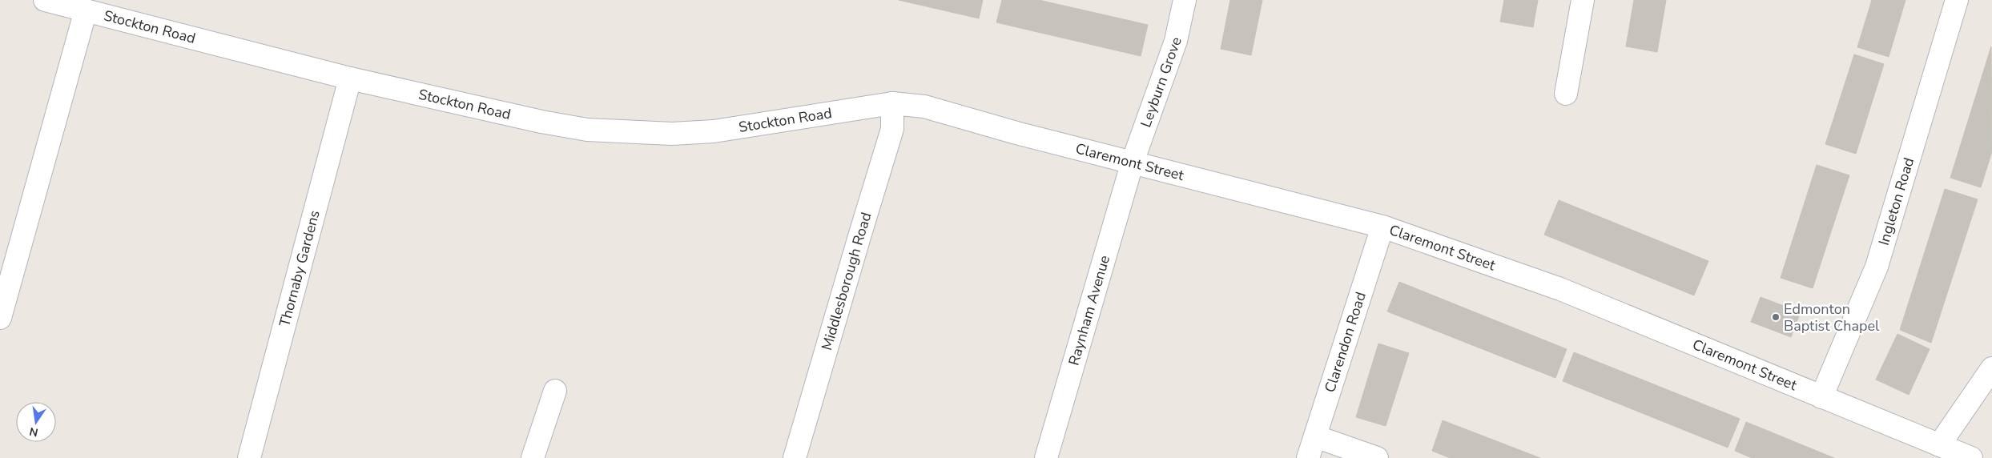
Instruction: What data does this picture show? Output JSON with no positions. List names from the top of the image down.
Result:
{
  "streets": {
    "street": [
      "Stockton Road",
      "Leyburn Grove",
      "Claremont Street",
      "Ingleton Road",
      "Thornaby Gardens",
      "Middlesborough Road",
      "Raynham Avenue",
      "Clarendon Road"
    ]
  },
  "crossings": [
    ["Stockton Road", "Claremont Street"],
    ["Stockton Road", "Thornaby Gardens"],
    ["Stockton Road", "Middlesborough Road"],
    ["Leyburn Grove", "Claremont Street"],
    ["Leyburn Grove", "Raynham Avenue"],
    ["Claremont Street", "Ingleton Road"],
    ["Claremont Street", "Middlesborough Road"],
    ["Claremont Street", "Raynham Avenue"],
    ["Claremont Street", "Clarendon Road"]
  ],
  "places": ["Edmonton Baptist Chapel"],
  "north": "bottom"
}
